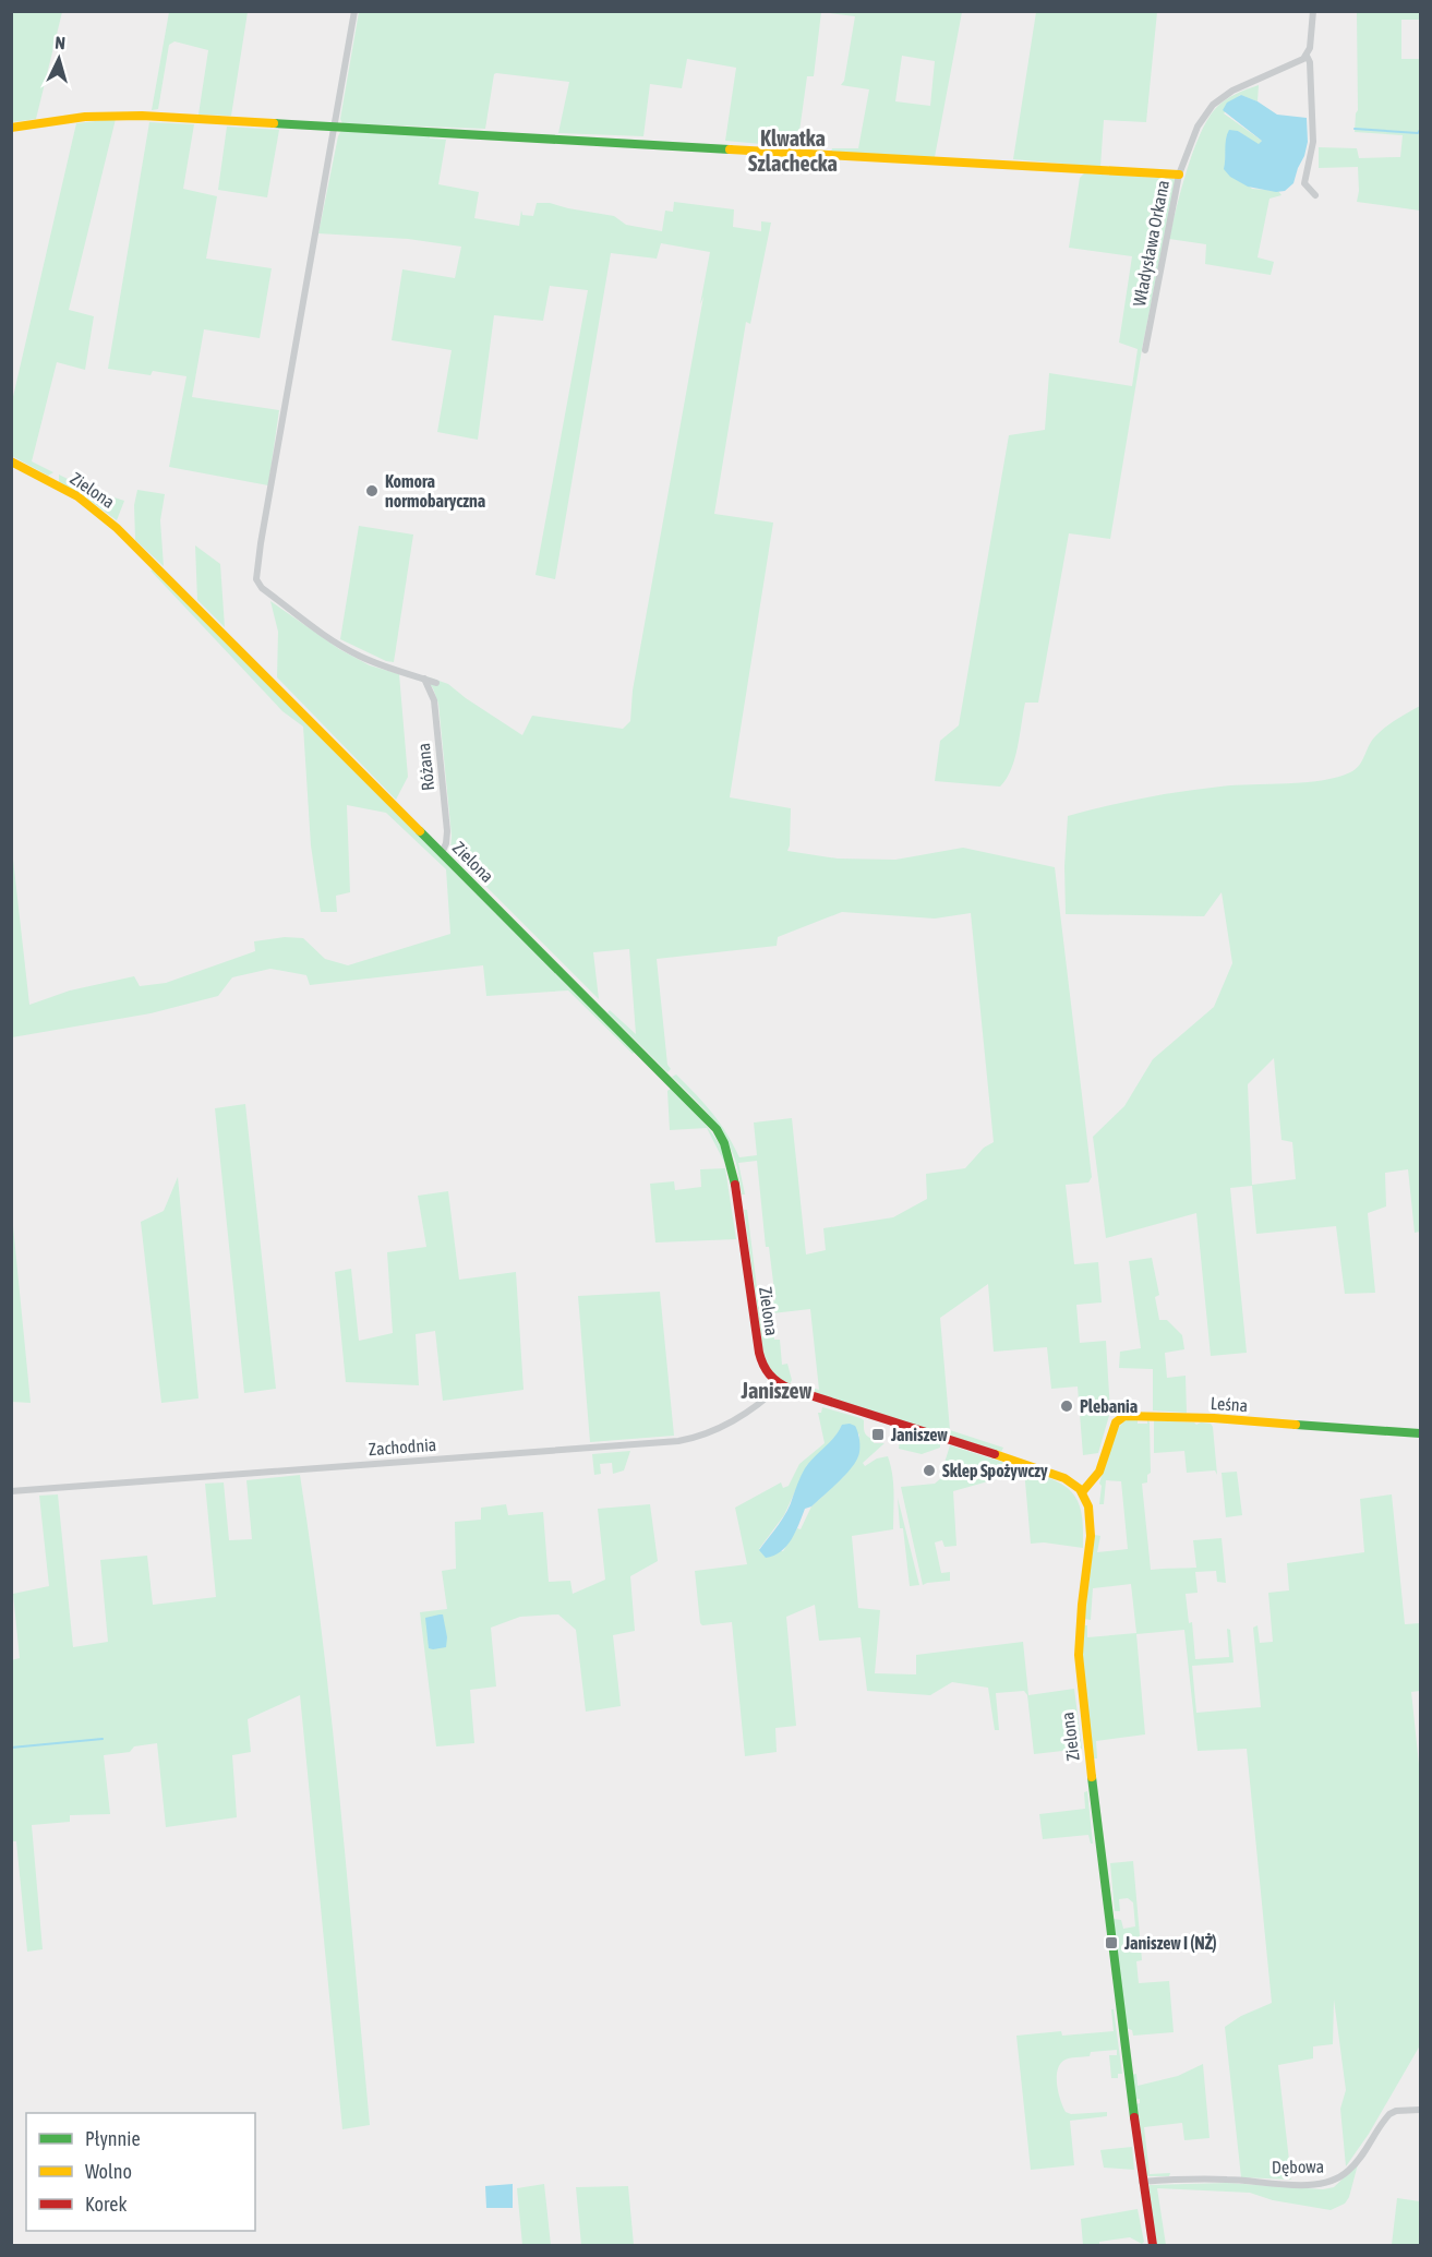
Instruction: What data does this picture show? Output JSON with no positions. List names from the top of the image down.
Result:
{
  "streets": {
    "street": [
      "Władysława Orkana",
      "Zielona",
      "Różana",
      "Leśna",
      "Zachodnia",
      "Dębowa"
    ]
  },
  "crossings": [
    ["Zielona", "Różana"],
    ["Zielona", "Leśna"],
    ["Zielona", "Zachodnia"],
    ["Zielona", "Dębowa"]
  ],
  "districts": ["Klwatka Szlachecka", "Janiszew"],
  "places": {
    "other": ["Komora normobaryczna", "Plebania", "Sklep Spożywczy"],
    "transit": ["Janiszew", "Janiszew I (NŻ)"]
  },
  "legend": ["Płynnie", "Wolno", "Korek"],
  "north": "top"
}
